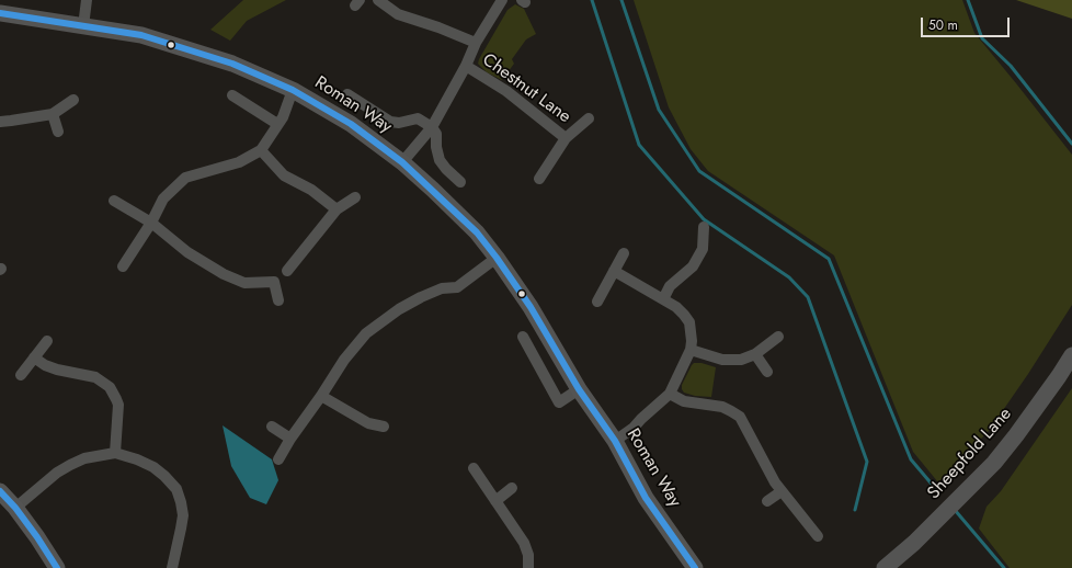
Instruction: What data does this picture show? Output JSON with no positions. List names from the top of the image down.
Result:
{
  "streets": {
    "street": ["Chestnut Lane", "Roman Way", "Sheepfold Lane"]
  },
  "crossings": [
    ["Chestnut Lane", "Roman Way"]
  ],
  "scale_bar": "50 m"
}
